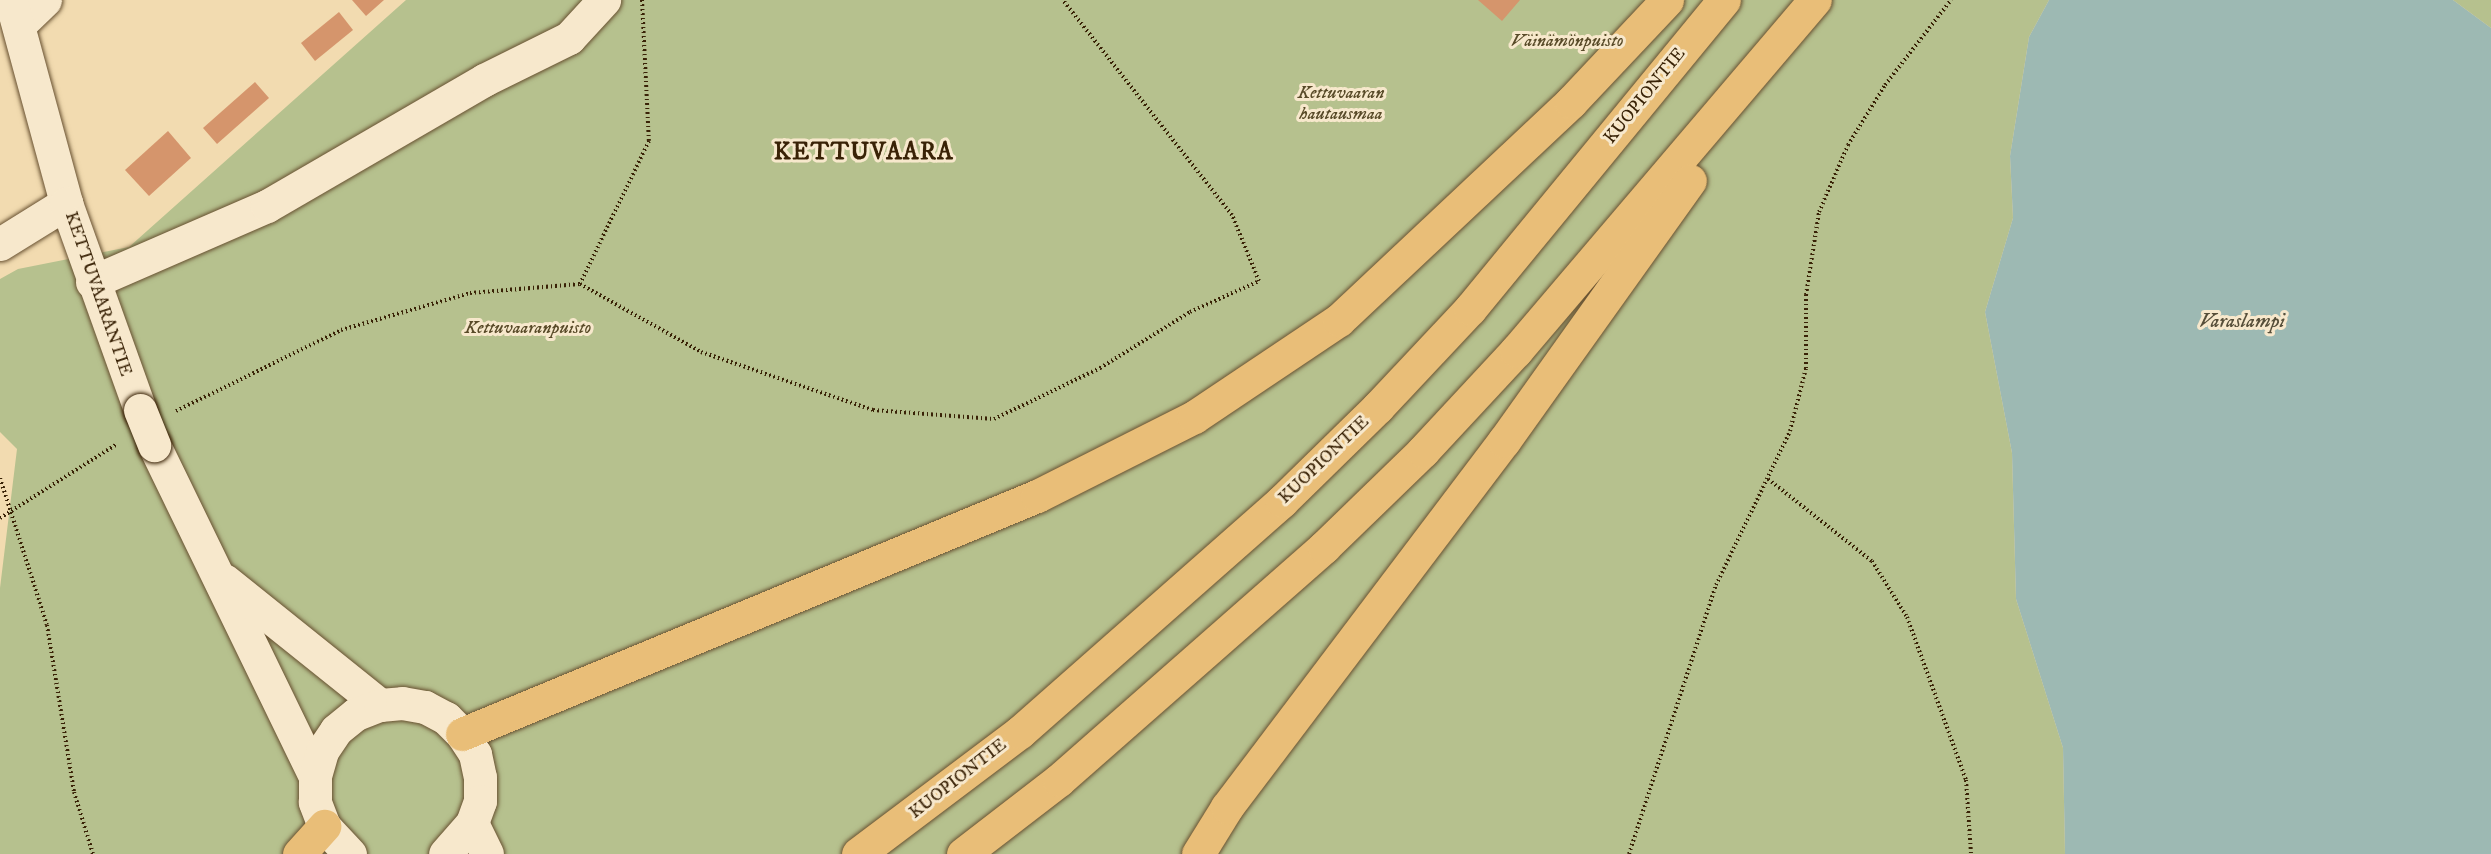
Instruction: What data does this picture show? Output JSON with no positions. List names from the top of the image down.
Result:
{
  "streets": {
    "highway": ["KUOPIONTIE"],
    "street": ["KETTUVAARANTIE"]
  },
  "districts": ["KETTUVAARA"],
  "water": ["Varaslampi"],
  "parks": ["Väinämönpuisto", "Kettuvaaran hautausmaa", "Kettuvaaranpuisto"]
}
